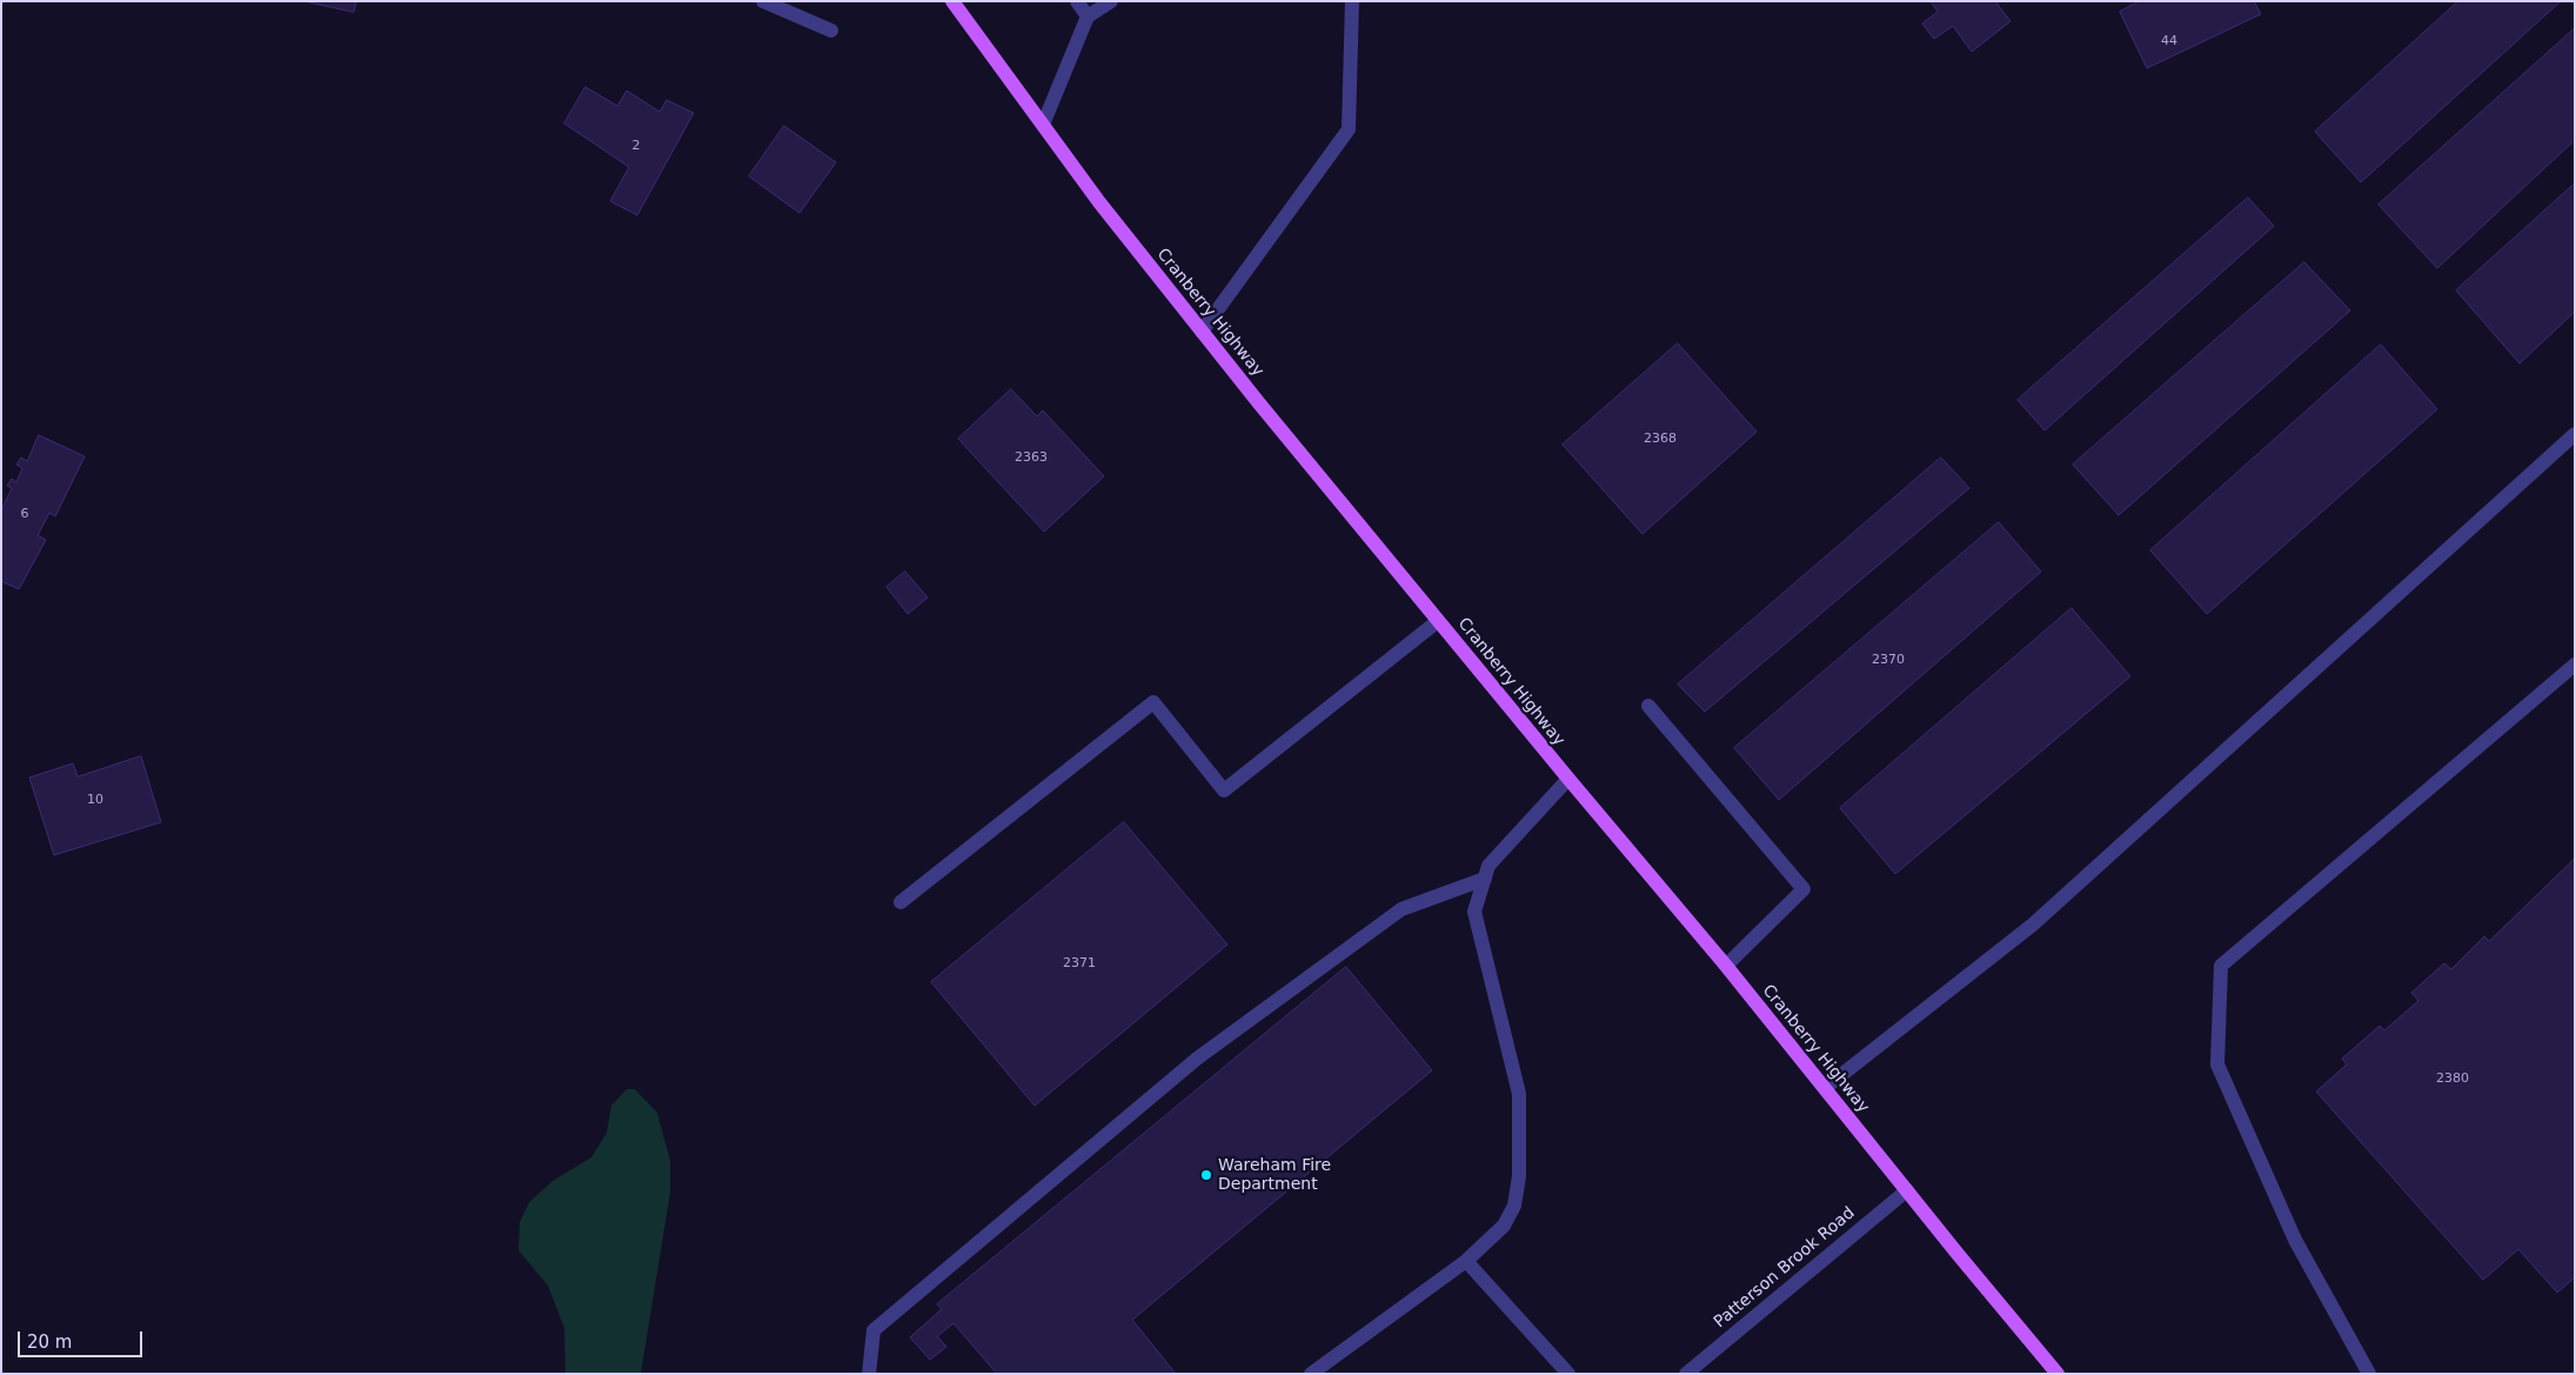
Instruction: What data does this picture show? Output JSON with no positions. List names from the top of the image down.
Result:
{
  "streets": {
    "main road": ["Cranberry Highway"],
    "street": ["Patterson Brook Road"]
  },
  "crossings": [
    ["Cranberry Highway", "Patterson Brook Road"]
  ],
  "places": ["Wareham Fire Department"],
  "house_numbers": [
    "44",
    "2",
    "2368",
    "2363",
    "6",
    "2370",
    "10",
    "2371",
    "2380"
  ],
  "scale_bar": "20 m"
}
